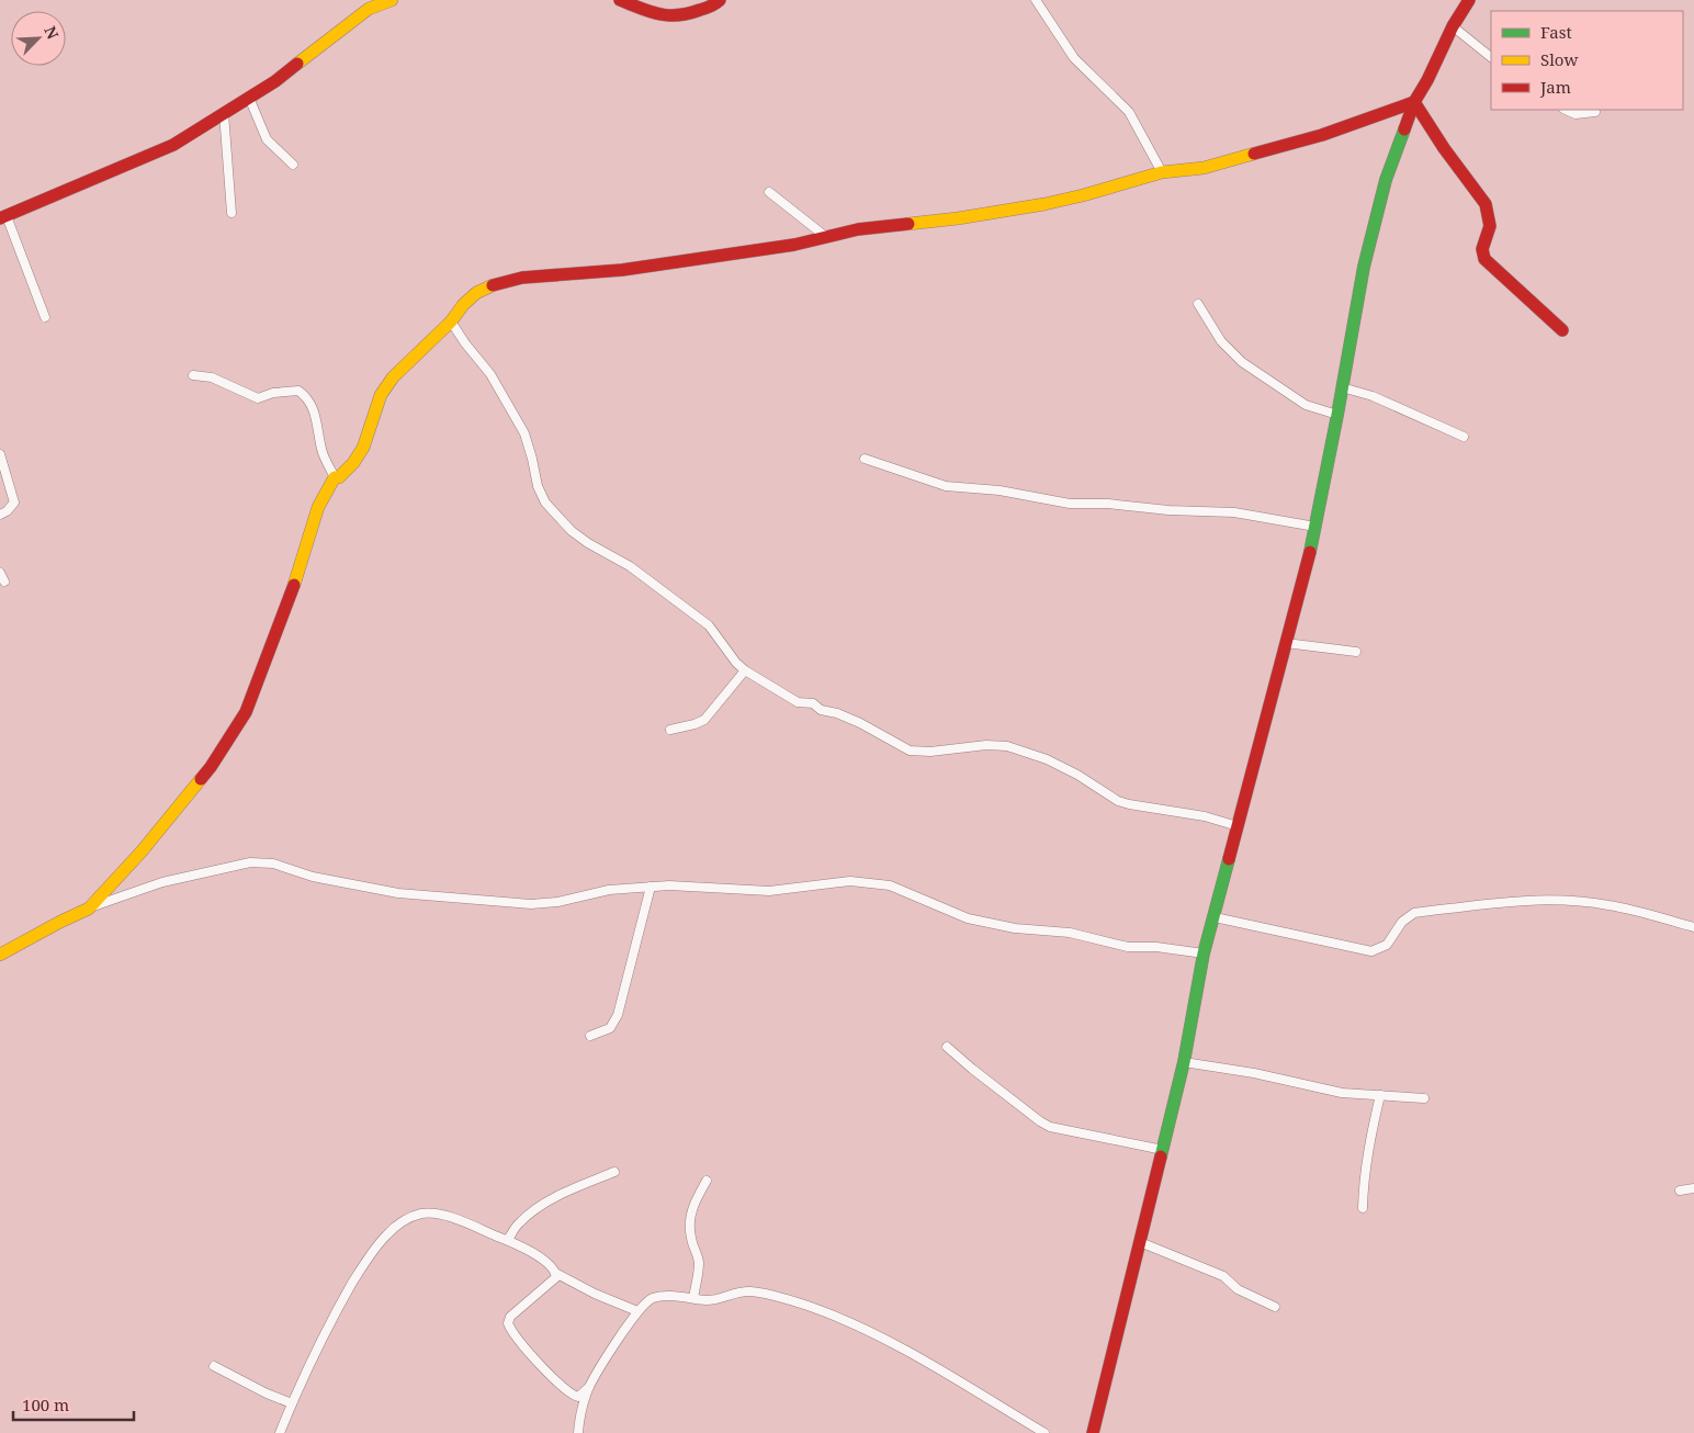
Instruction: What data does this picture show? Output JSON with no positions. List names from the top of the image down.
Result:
{
  "legend": ["Fast", "Slow", "Jam"],
  "scale_bar": "100 m",
  "north": "top right"
}
